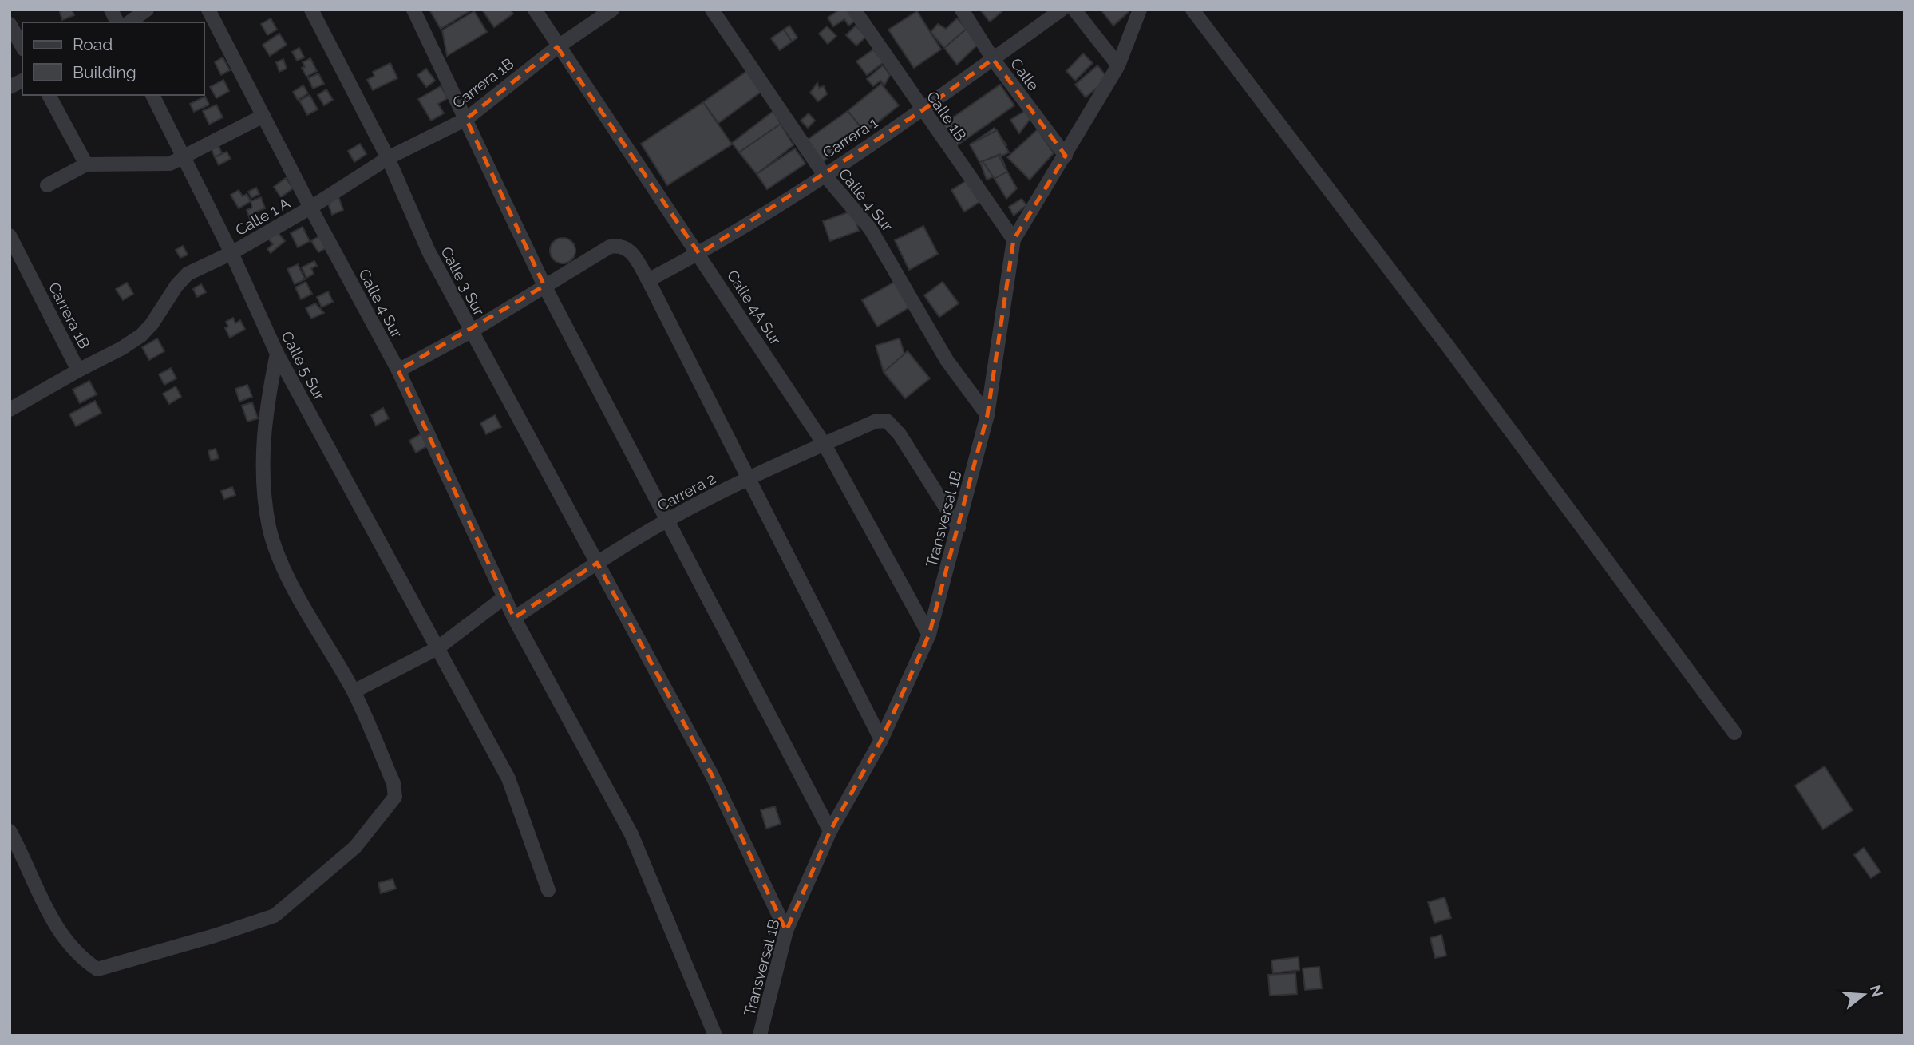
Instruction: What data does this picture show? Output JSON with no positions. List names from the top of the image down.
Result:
{
  "streets": {
    "street": [
      "Calle",
      "Carrera 1B",
      "Calle 1B",
      "Carrera 1",
      "Calle 4 Sur",
      "Calle 1 A",
      "Calle 3 Sur",
      "Calle 4A Sur",
      "Calle 5 Sur",
      "Carrera 2",
      "Transversal 1B"
    ]
  },
  "crossings": [
    ["Calle", "Carrera 1"],
    ["Calle", "Transversal 1B"],
    ["Carrera 1B", "Calle 4 Sur"],
    ["Carrera 1B", "Calle 1 A"],
    ["Carrera 1B", "Calle 3 Sur"],
    ["Carrera 1B", "Calle 4A Sur"],
    ["Calle 1B", "Carrera 1"],
    ["Calle 1B", "Transversal 1B"],
    ["Carrera 1", "Calle 4 Sur"],
    ["Carrera 1", "Calle 4A Sur"],
    ["Calle 4 Sur", "Calle 1 A"],
    ["Calle 4 Sur", "Carrera 2"],
    ["Calle 4 Sur", "Transversal 1B"],
    ["Calle 1 A", "Calle 5 Sur"],
    ["Calle 3 Sur", "Carrera 2"],
    ["Calle 3 Sur", "Transversal 1B"],
    ["Calle 4A Sur", "Carrera 2"],
    ["Calle 4A Sur", "Transversal 1B"],
    ["Carrera 2", "Transversal 1B"]
  ],
  "legend": ["Road", "Building"],
  "north": "right"
}
